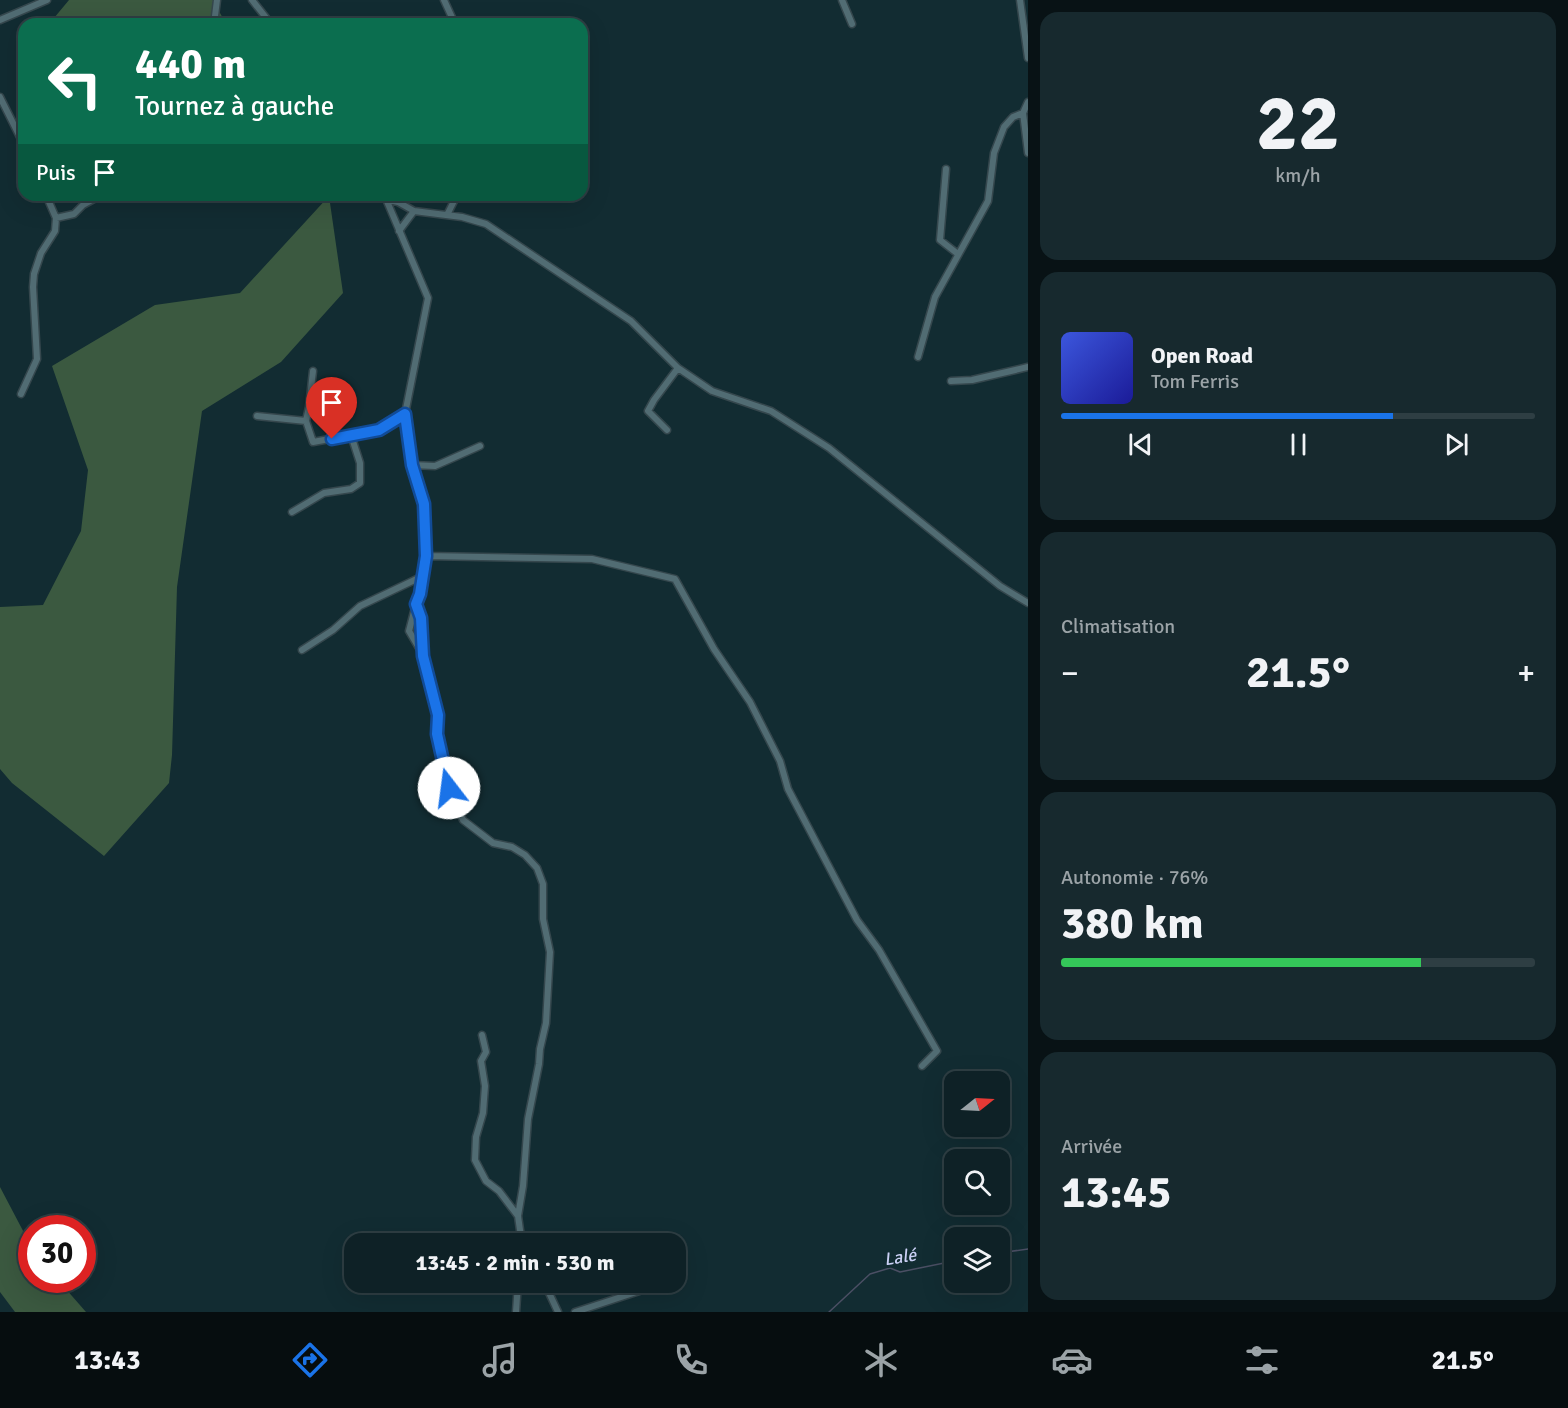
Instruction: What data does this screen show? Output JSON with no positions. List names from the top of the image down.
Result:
{
  "water": ["Lalé"],
  "north": "right",
  "page": {
    "tile": [
      ["22", "km/h"],
      "Climatisation",
      ["Autonomie · 76%", "380 km"],
      ["Arrivée", "13:45"]
    ],
    "turn": ["440 m", "Tournez à gauche"],
    "then": "Puis",
    "song": ["Open Road", "Tom Ferris"],
    "heat": ["−", "21.5°", "+"],
    "limit": "30",
    "trip": "13:45 · 2 min · 530 m",
    "tabs": ["13:43", "21.5°"]
  }
}
